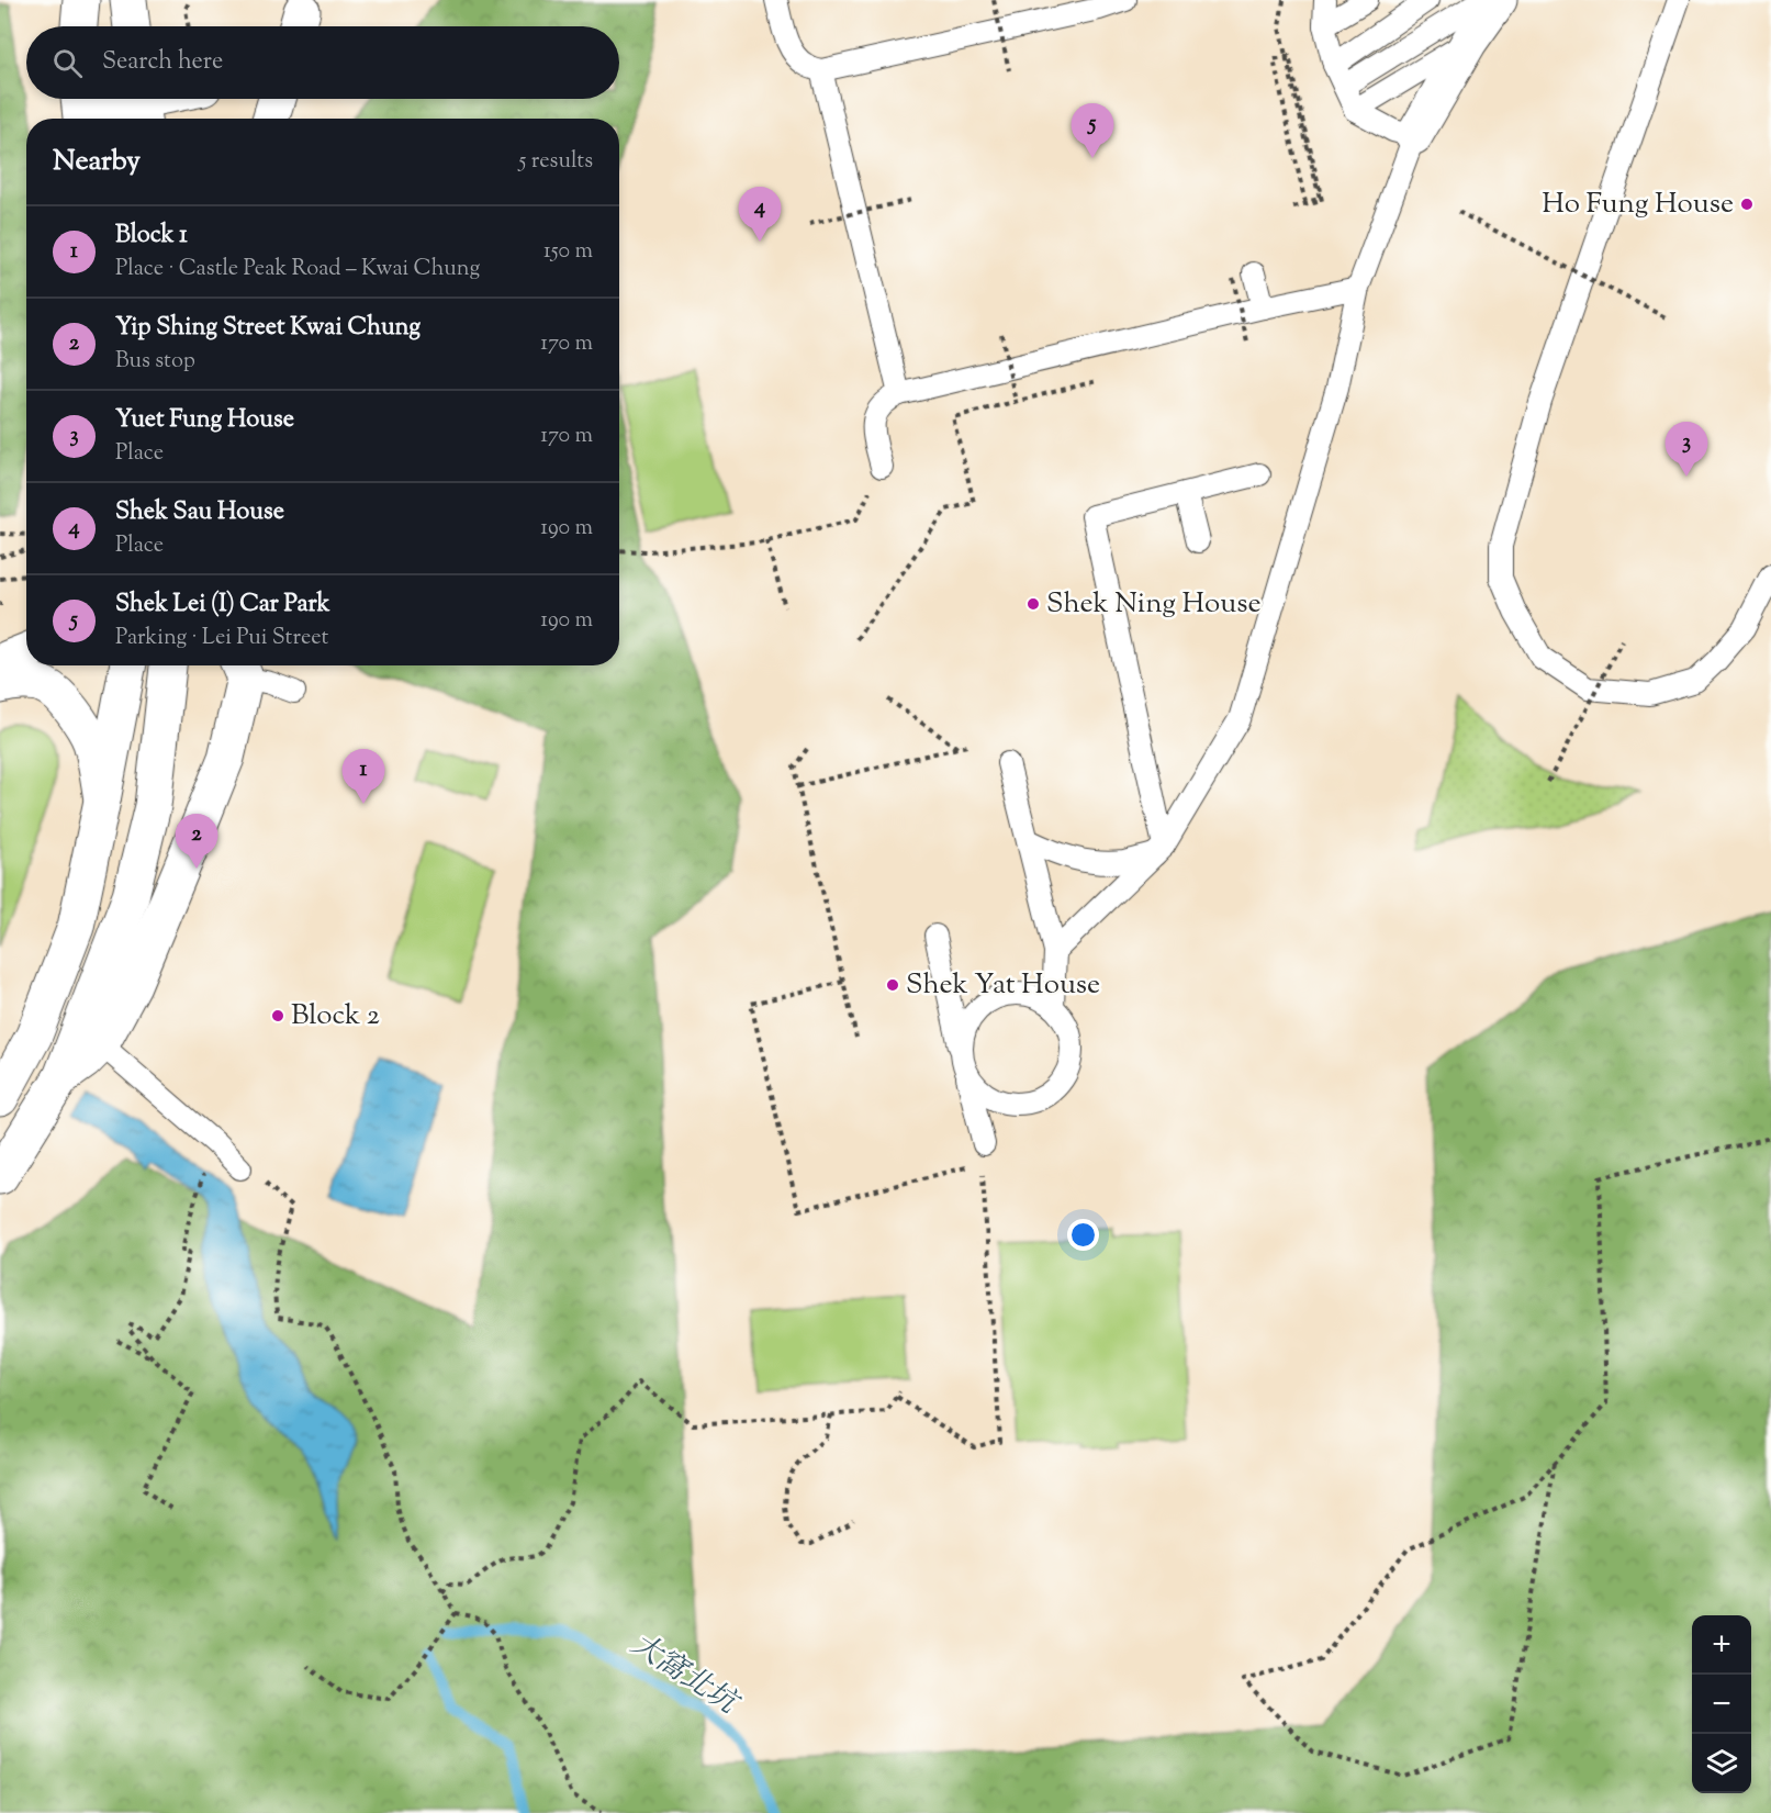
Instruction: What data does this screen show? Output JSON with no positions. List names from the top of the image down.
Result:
{
  "water": ["大窩北坑"],
  "places": [
    "Ho Fung House",
    "Shek Ning House",
    "Shek Yat House",
    "Block 2"
  ],
  "page": {
    "search": "Search here",
    "pins": [
      "5",
      "4",
      "3",
      "1",
      "2"
    ],
    "heading": ["Nearby", "5 results"],
    "list": [
      {
        "mark": "1",
        "name": "Block 1",
        "note": "Place · Castle Peak Road – Kwai Chung",
        "value": "150 m"
      },
      {
        "mark": "2",
        "name": "Yip Shing Street Kwai Chung",
        "note": "Bus stop",
        "value": "170 m"
      },
      {
        "mark": "3",
        "name": "Yuet Fung House",
        "note": "Place",
        "value": "170 m"
      },
      {
        "mark": "4",
        "name": "Shek Sau House",
        "note": "Place",
        "value": "190 m"
      },
      {
        "mark": "5",
        "name": "Shek Lei (I) Car Park",
        "note": "Parking · Lei Pui Street",
        "value": "190 m"
      }
    ],
    "map_buttons": ["+", "−"]
  }
}
